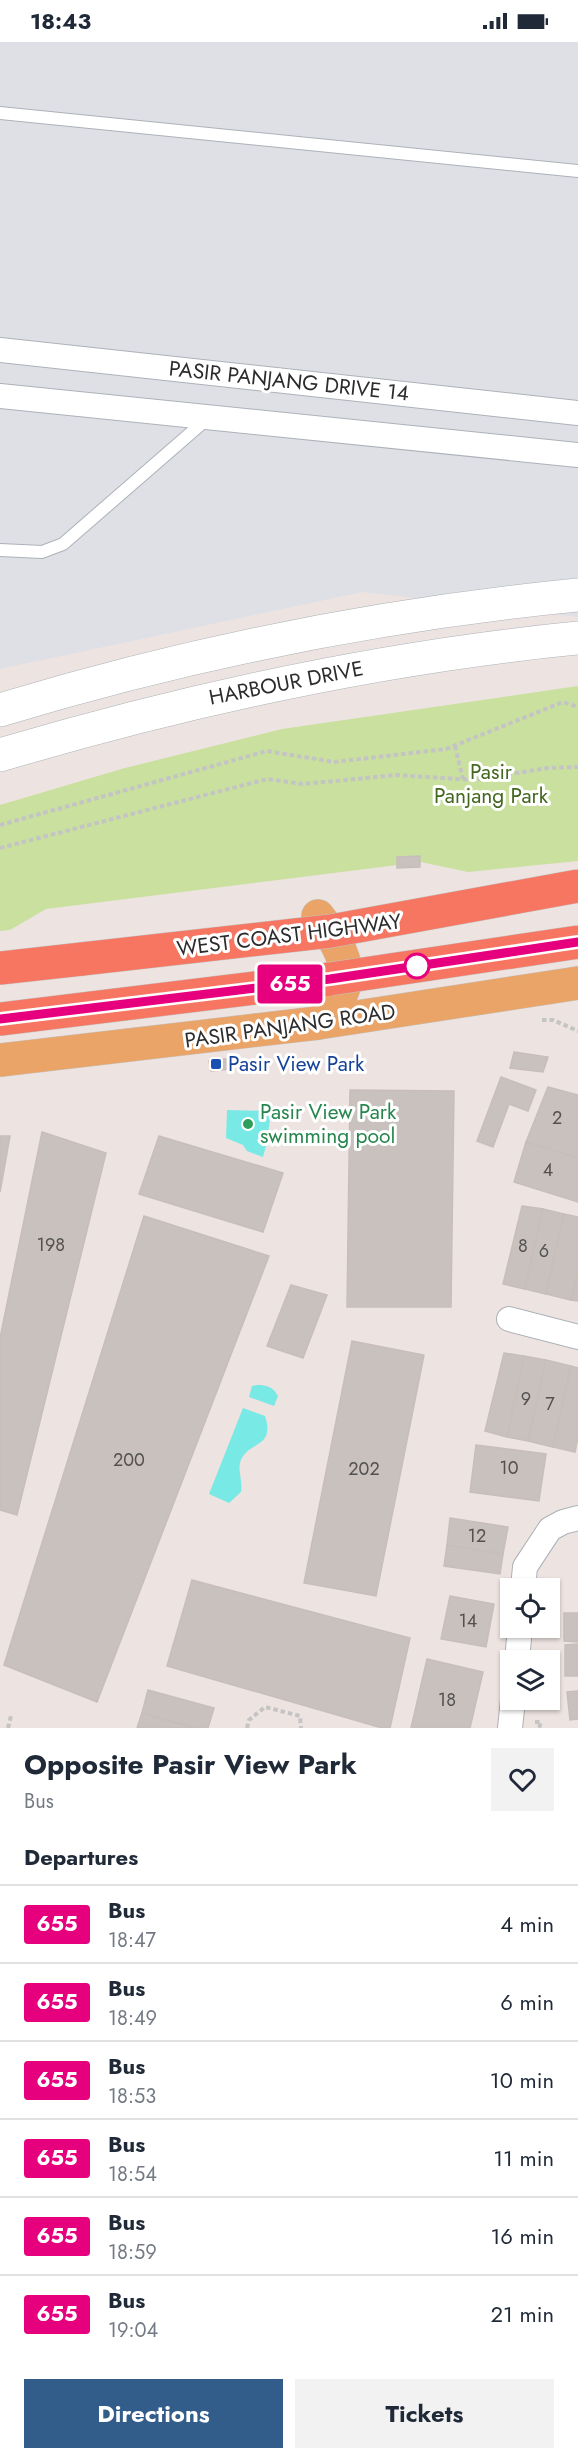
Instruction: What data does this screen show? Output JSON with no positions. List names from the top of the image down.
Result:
{
  "streets": {
    "highway": ["WEST COAST HIGHWAY"],
    "main road": ["PASIR PANJANG ROAD"],
    "street": ["PASIR PANJANG DRIVE 14", "HARBOUR DRIVE"]
  },
  "parks": ["Pasir Panjang Park"],
  "places": {
    "transit": ["Pasir View Park"],
    "other": ["Pasir View Park swimming pool"]
  },
  "lines": ["bus line 655"],
  "house_numbers": [
    "2",
    "4",
    "198",
    "8",
    "6",
    "9",
    "7",
    "200",
    "10",
    "202",
    "12",
    "14",
    "18"
  ],
  "page": {
    "status": "18:43",
    "on_map": "655",
    "heading": [
      ["Opposite Pasir View Park", "Bus"],
      "Departures"
    ],
    "list": [
      {
        "mark": "655",
        "name": "Bus",
        "note": "18:47",
        "value": "4 min"
      },
      {
        "mark": "655",
        "name": "Bus",
        "note": "18:49",
        "value": "6 min"
      },
      {
        "mark": "655",
        "name": "Bus",
        "note": "18:53",
        "value": "10 min"
      },
      {
        "mark": "655",
        "name": "Bus",
        "note": "18:54",
        "value": "11 min"
      },
      {
        "mark": "655",
        "name": "Bus",
        "note": "18:59",
        "value": "16 min"
      },
      {
        "mark": "655",
        "name": "Bus",
        "note": "19:04",
        "value": "21 min"
      }
    ],
    "buttons": ["Directions", "Tickets"]
  }
}
